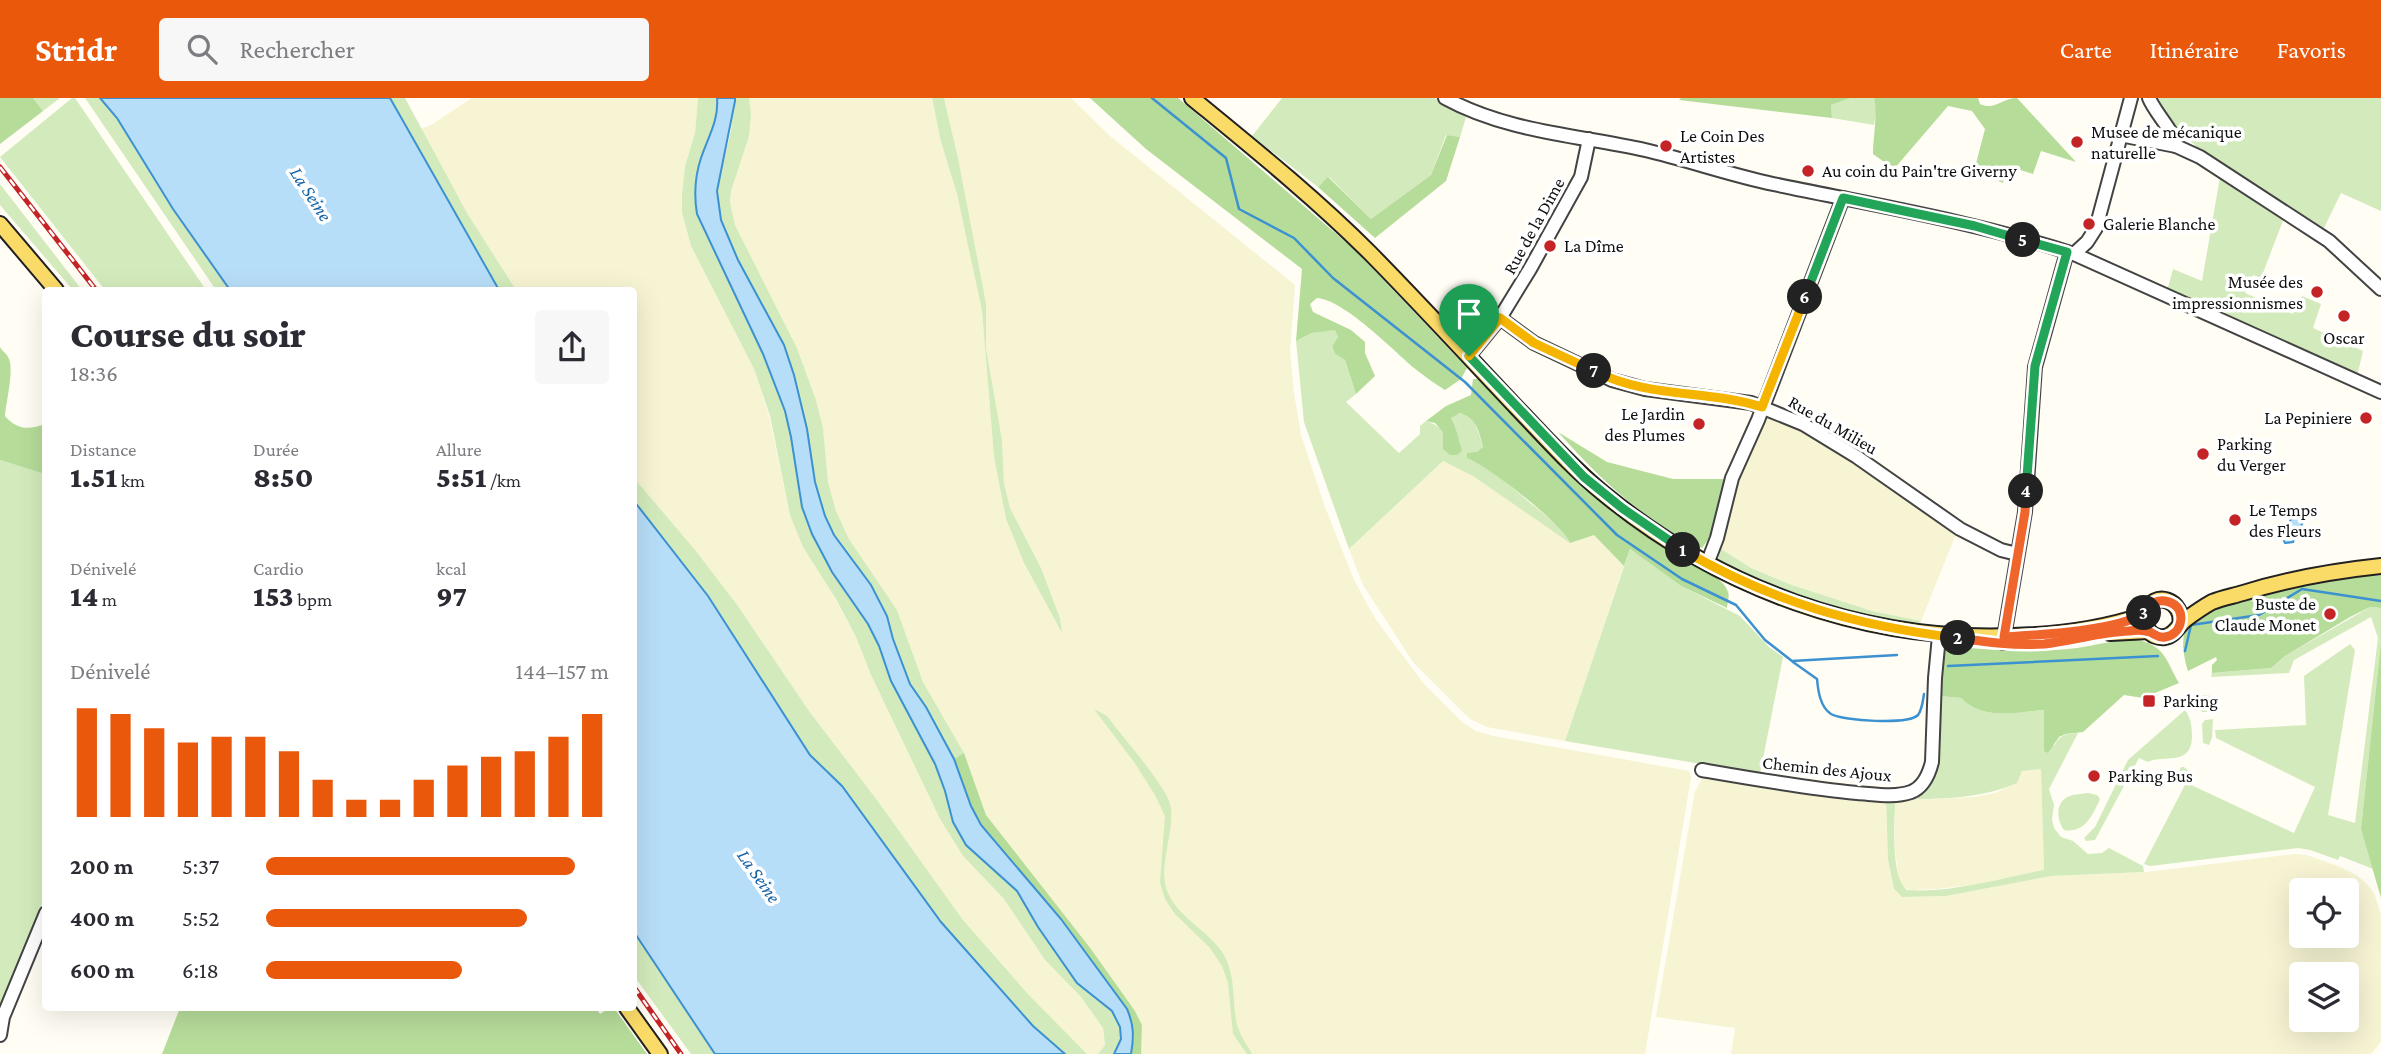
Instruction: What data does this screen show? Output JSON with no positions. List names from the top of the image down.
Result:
{
  "streets": {
    "street": ["Rue de la Dime", "Rue du Milieu", "Chemin des Ajoux"]
  },
  "crossings": [
    ["Rue de la Dime", "Rue du Milieu"]
  ],
  "water": ["La Seine"],
  "places": {
    "other": [
      "Musee de mécanique naturelle",
      "Le Coin Des Artistes",
      "Au coin du Pain'tre Giverny",
      "Galerie Blanche",
      "La Dîme",
      "Musée des impressionnismes",
      "Oscar",
      "La Pepiniere",
      "Le Jardin des Plumes",
      "Parking du Verger",
      "Le Temps des Fleurs",
      "Buste de Claude Monet",
      "Parking Bus"
    ],
    "transit": ["Parking"]
  },
  "page": {
    "header": "Stridr",
    "search": "Rechercher",
    "nav": ["Carte", "Itinéraire", "Favoris"],
    "pins": [
      "5",
      "6",
      "7",
      "4",
      "1",
      "3",
      "2"
    ],
    "heading": ["Course du soir", "18:36"],
    "stats": [
      ["Distance", "1.51 km"],
      ["Durée", "8:50"],
      ["Allure", "5:51 /km"],
      ["Dénivelé", "14 m"],
      ["Cardio", "153 bpm"],
      ["kcal", "97"]
    ],
    "chart": ["Dénivelé", "144–157 m"],
    "list": [
      {
        "name": "200 m",
        "note": "5:37"
      },
      {
        "name": "400 m",
        "note": "5:52"
      },
      {
        "name": "600 m",
        "note": "6:18"
      }
    ]
  }
}
